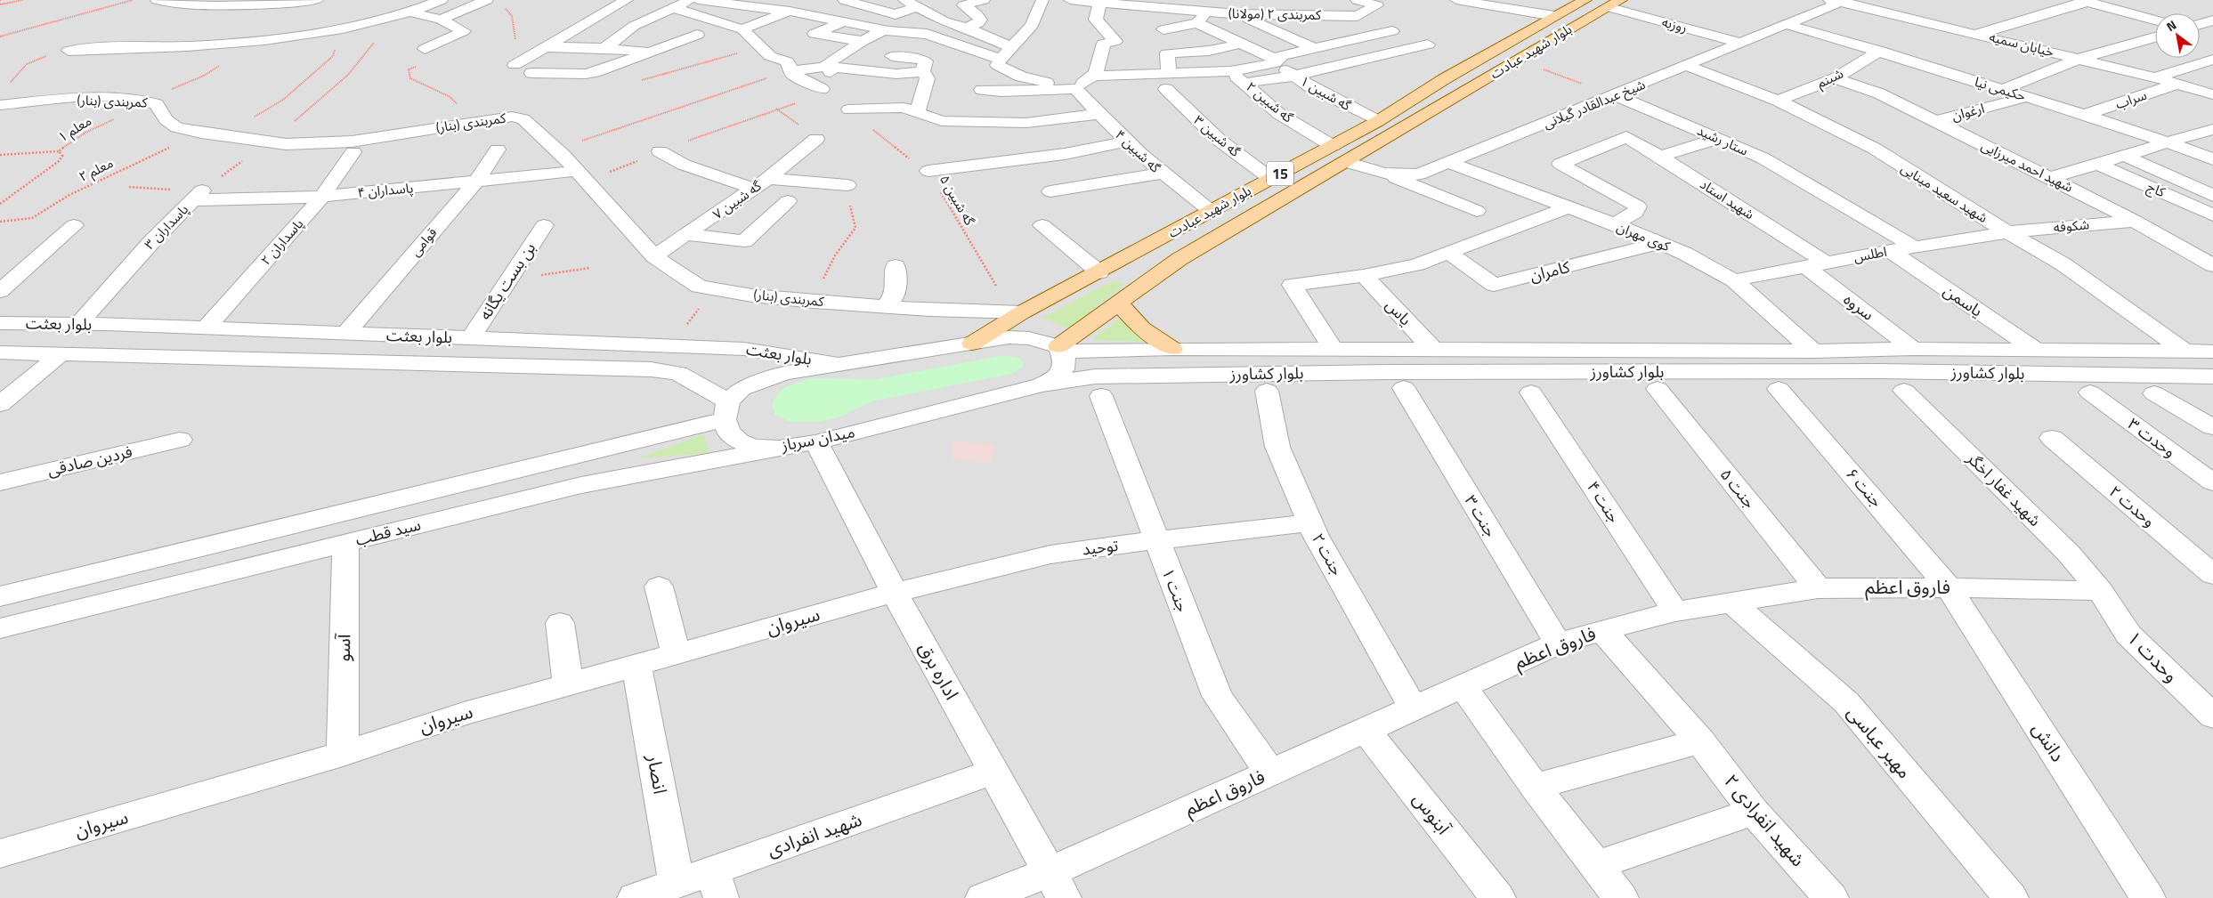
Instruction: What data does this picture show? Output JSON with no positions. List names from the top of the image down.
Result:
{
  "streets": {
    "main road": ["بلوار شهید عبادت", "15"],
    "street": [
      "کمربندی ۲ (مولانا)",
      "روزبه",
      "خیابان سمیه",
      "شبنم",
      "حکیمی نیا",
      "گه شبین ۱",
      "سراب",
      "کمربندی (بنار)",
      "گه شبین ۲",
      "شیخ عبدالقادر گیلانی",
      "ارغوان",
      "گه شبین ۳",
      "ستار رشید",
      "گه شبین ۴",
      "شهید احمد میرزایی",
      "کاج",
      "پاسداران ۴",
      "شهید سعید مینایی",
      "شهید استاد",
      "گه شبین ۷",
      "شکوفه",
      "پاسداران ۳",
      "کوی مهران",
      "پاسداران ۲",
      "قوامی",
      "اطلس",
      "کامران",
      "بن بست یگانه",
      "یاسمن",
      "سروه",
      "یاس",
      "بلوار بعثت",
      "بلوار کشاورز",
      "وحدت ۳",
      "میدان سرباز",
      "فردین صادقی",
      "جنت ۶",
      "جنت ۵",
      "شهید غفار اخگر",
      "جنت ۴",
      "وحدت ۲",
      "جنت ۳",
      "سید قطب",
      "توحید",
      "جنت ۲",
      "فاروق اعظم",
      "جنت ۱",
      "سیروان",
      "آسو",
      "وحدت ۱",
      "اداره برق",
      "مهیر عباسی",
      "دانش",
      "انصار",
      "آبنوس",
      "شهید انفرادی ۲",
      "شهید انفرادی"
    ],
    "path": ["معلم ۱", "معلم ۲", "گه شبین ۵"]
  },
  "crossings": [
    ["روزبه", "بلوار شهید عبادت"],
    ["روزبه", "شیخ عبدالقادر گیلانی"],
    ["خیابان سمیه", "سراب"],
    ["خیابان سمیه", "شیخ عبدالقادر گیلانی"],
    ["بلوار شهید عبادت", "گه شبین ۱"],
    ["بلوار شهید عبادت", "کمربندی (بنار)"],
    ["بلوار شهید عبادت", "گه شبین ۲"],
    ["بلوار شهید عبادت", "شیخ عبدالقادر گیلانی"],
    ["بلوار شهید عبادت", "گه شبین ۳"],
    ["بلوار شهید عبادت", "گه شبین ۴"],
    ["بلوار شهید عبادت", "15"],
    ["بلوار شهید عبادت", "بلوار کشاورز"],
    ["بلوار شهید عبادت", "میدان سرباز"],
    ["شبنم", "حکیمی نیا"],
    ["شبنم", "شهید احمد میرزایی"],
    ["شبنم", "شهید سعید مینایی"],
    ["حکیمی نیا", "سراب"],
    ["حکیمی نیا", "شیخ عبدالقادر گیلانی"],
    ["حکیمی نیا", "ارغوان"],
    ["کمربندی (بنار)", "معلم ۱"],
    ["کمربندی (بنار)", "معلم ۲"],
    ["کمربندی (بنار)", "پاسداران ۴"],
    ["کمربندی (بنار)", "گه شبین ۷"],
    ["کمربندی (بنار)", "پاسداران ۳"],
    ["شیخ عبدالقادر گیلانی", "ستار رشید"],
    ["شیخ عبدالقادر گیلانی", "شهید سعید مینایی"],
    ["شیخ عبدالقادر گیلانی", "کوی مهران"],
    ["ارغوان", "شهید احمد میرزایی"],
    ["ستار رشید", "اطلس"],
    ["شهید احمد میرزایی", "شکوفه"],
    ["15", "بلوار بعثت"],
    ["15", "بلوار کشاورز"],
    ["15", "میدان سرباز"],
    ["15", "سید قطب"],
    ["پاسداران ۴", "پاسداران ۳"],
    ["پاسداران ۴", "پاسداران ۲"],
    ["پاسداران ۴", "قوامی"],
    ["شهید سعید مینایی", "شکوفه"],
    ["شهید سعید مینایی", "اطلس"],
    ["شهید سعید مینایی", "بلوار کشاورز"],
    ["شهید استاد", "کوی مهران"],
    ["شهید استاد", "اطلس"],
    ["شکوفه", "اطلس"],
    ["پاسداران ۳", "بلوار بعثت"],
    ["کوی مهران", "اطلس"],
    ["کوی مهران", "کامران"],
    ["کوی مهران", "بلوار کشاورز"],
    ["پاسداران ۲", "بلوار بعثت"],
    ["قوامی", "بلوار بعثت"],
    ["اطلس", "یاسمن"],
    ["اطلس", "سروه"],
    ["بن بست یگانه", "بلوار بعثت"],
    ["یاسمن", "بلوار کشاورز"],
    ["سروه", "بلوار کشاورز"],
    ["یاس", "بلوار کشاورز"],
    ["بلوار بعثت", "میدان سرباز"],
    ["بلوار بعثت", "سید قطب"],
    ["بلوار کشاورز", "میدان سرباز"],
    ["میدان سرباز", "سید قطب"],
    ["میدان سرباز", "اداره برق"],
    ["جنت ۶", "فاروق اعظم"],
    ["جنت ۶", "دانش"],
    ["جنت ۵", "فاروق اعظم"],
    ["شهید غفار اخگر", "فاروق اعظم"],
    ["شهید غفار اخگر", "وحدت ۱"],
    ["جنت ۴", "فاروق اعظم"],
    ["جنت ۳", "فاروق اعظم"],
    ["سید قطب", "آسو"],
    ["توحید", "جنت ۲"],
    ["توحید", "جنت ۱"],
    ["توحید", "سیروان"],
    ["توحید", "اداره برق"],
    ["جنت ۲", "فاروق اعظم"],
    ["فاروق اعظم", "جنت ۱"],
    ["فاروق اعظم", "وحدت ۱"],
    ["فاروق اعظم", "اداره برق"],
    ["فاروق اعظم", "مهیر عباسی"],
    ["فاروق اعظم", "دانش"],
    ["فاروق اعظم", "آبنوس"],
    ["فاروق اعظم", "شهید انفرادی ۲"],
    ["سیروان", "آسو"],
    ["سیروان", "اداره برق"],
    ["سیروان", "انصار"],
    ["اداره برق", "شهید انفرادی"],
    ["انصار", "شهید انفرادی"]
  ],
  "north": "top left"
}
